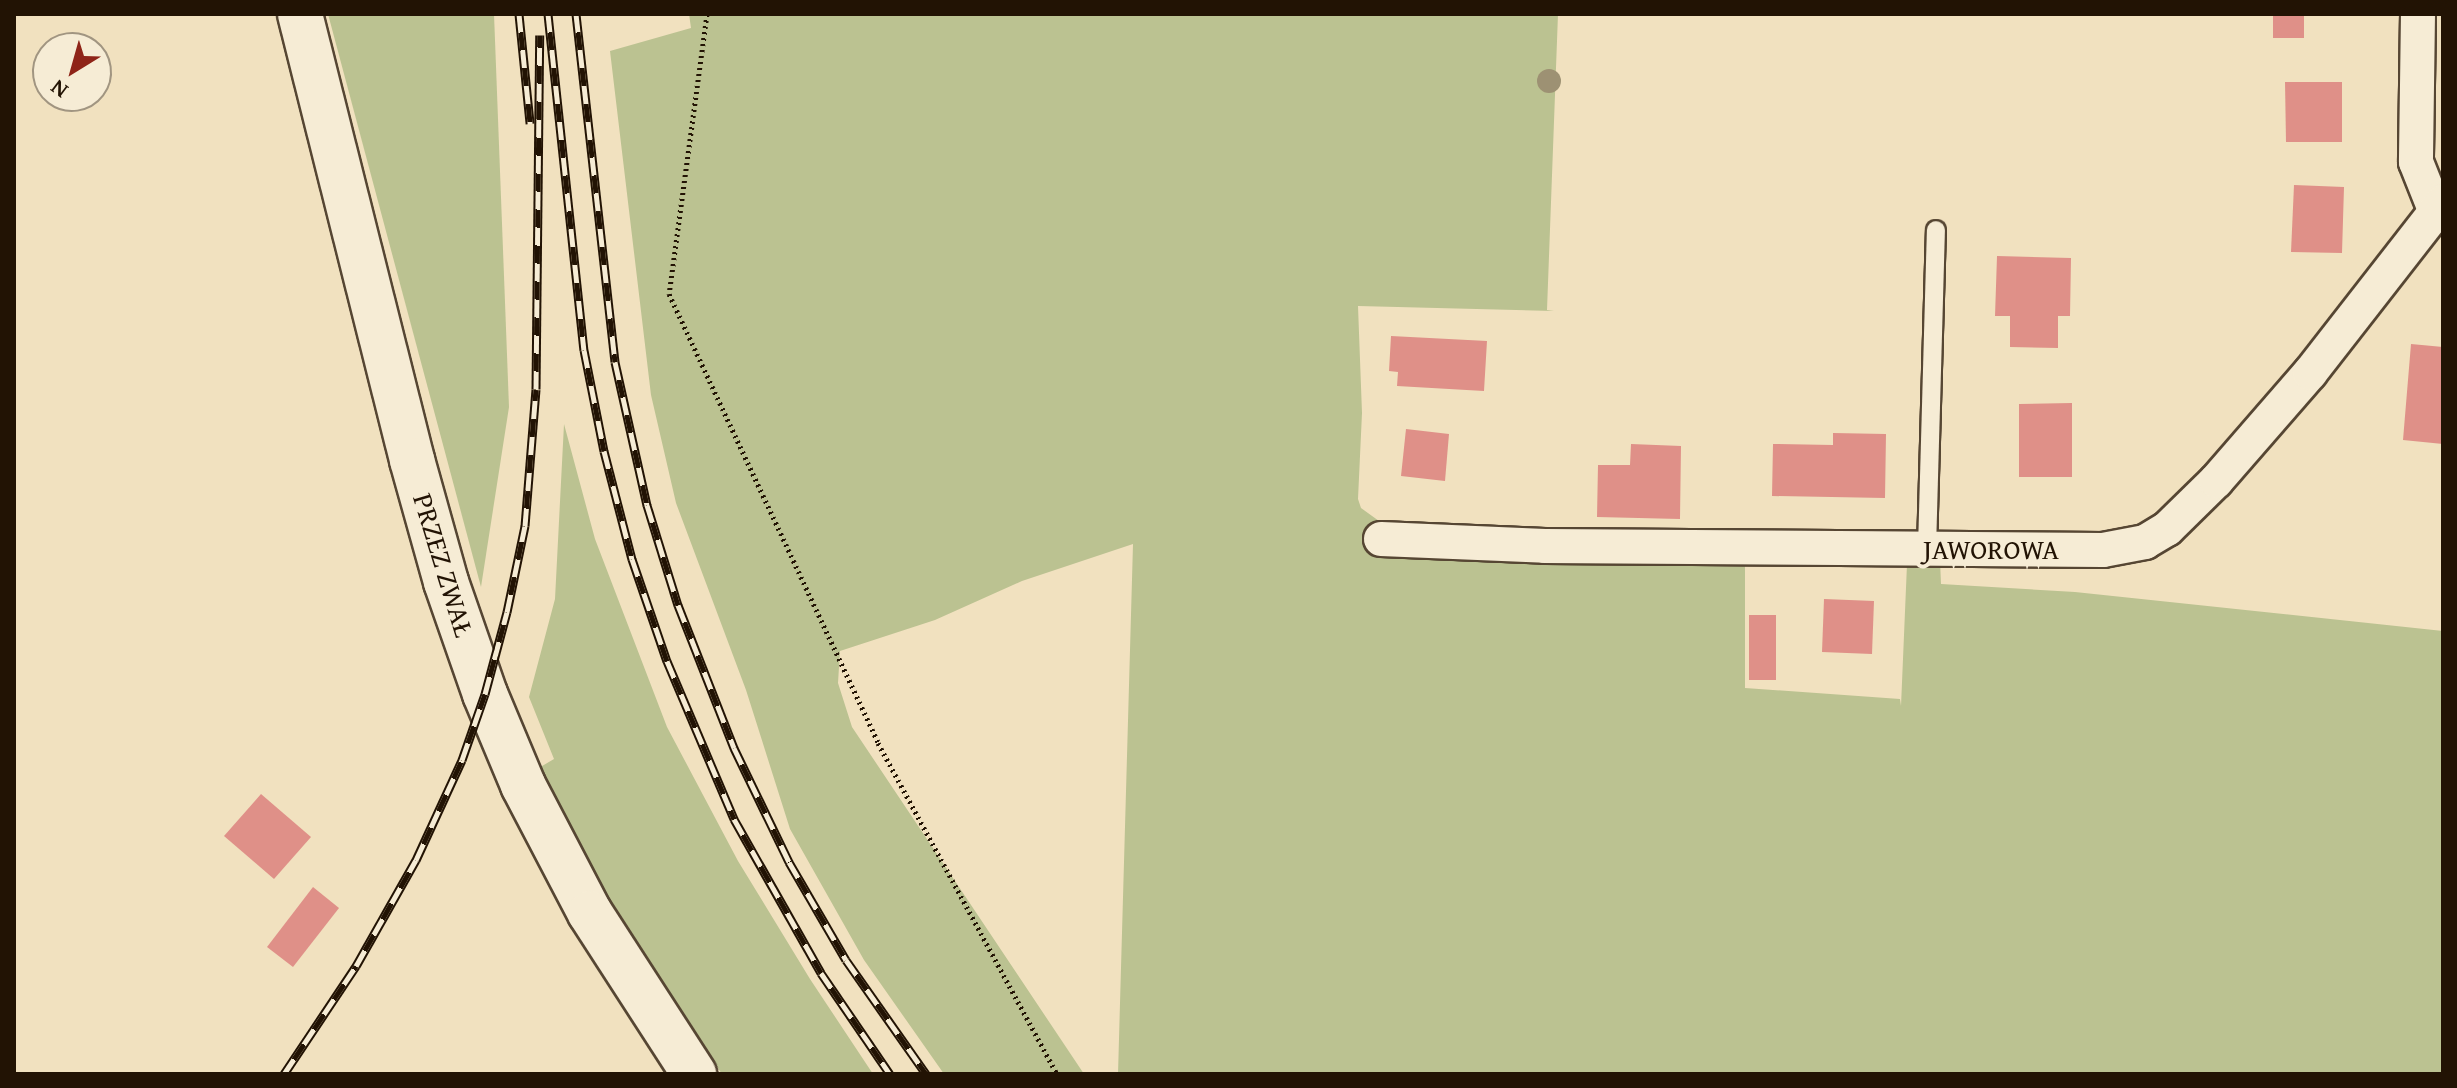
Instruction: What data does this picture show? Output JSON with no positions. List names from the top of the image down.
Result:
{
  "streets": {
    "street": ["JAWOROWA", "PRZEZ ZWAŁ"]
  },
  "north": "bottom left"
}
